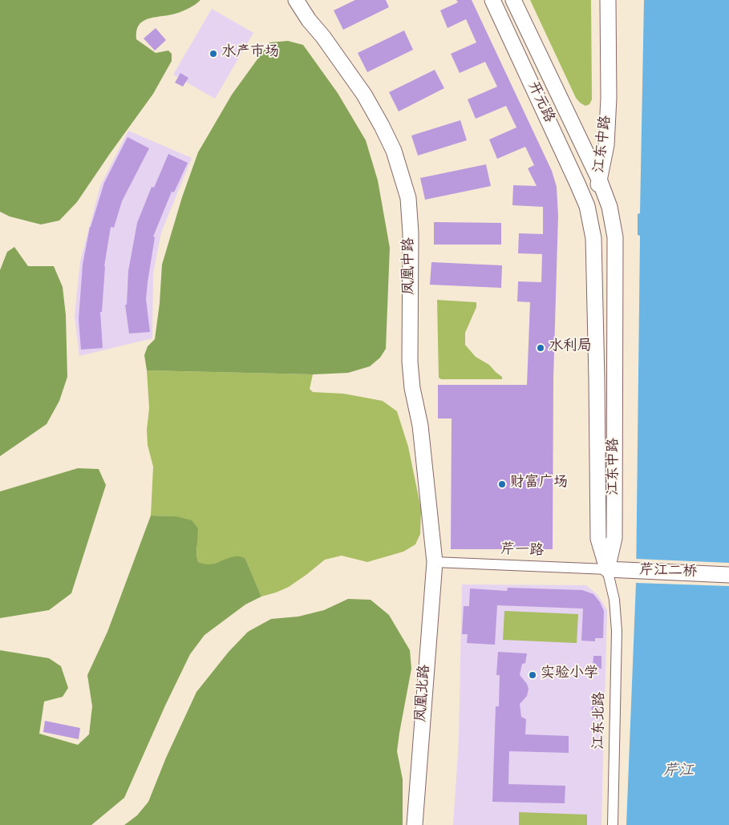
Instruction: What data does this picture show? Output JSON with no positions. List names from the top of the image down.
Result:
{
  "streets": {
    "main road": [
      "开元路",
      "江东中路",
      "凤凰中路",
      "芹江二桥",
      "凤凰北路"
    ],
    "street": ["芹一路", "江东北路"]
  },
  "crossings": [
    ["开元路", "江东中路"],
    ["江东中路", "芹一路"],
    ["江东中路", "芹江二桥"],
    ["江东中路", "江东北路"],
    ["凤凰中路", "芹一路"],
    ["凤凰中路", "凤凰北路"],
    ["芹一路", "芹江二桥"],
    ["芹一路", "凤凰北路"],
    ["芹一路", "江东北路"],
    ["芹江二桥", "江东北路"]
  ],
  "water": ["芹江"],
  "places": [
    "水产市场",
    "水利局",
    "财富广场",
    "实验小学"
  ]
}
